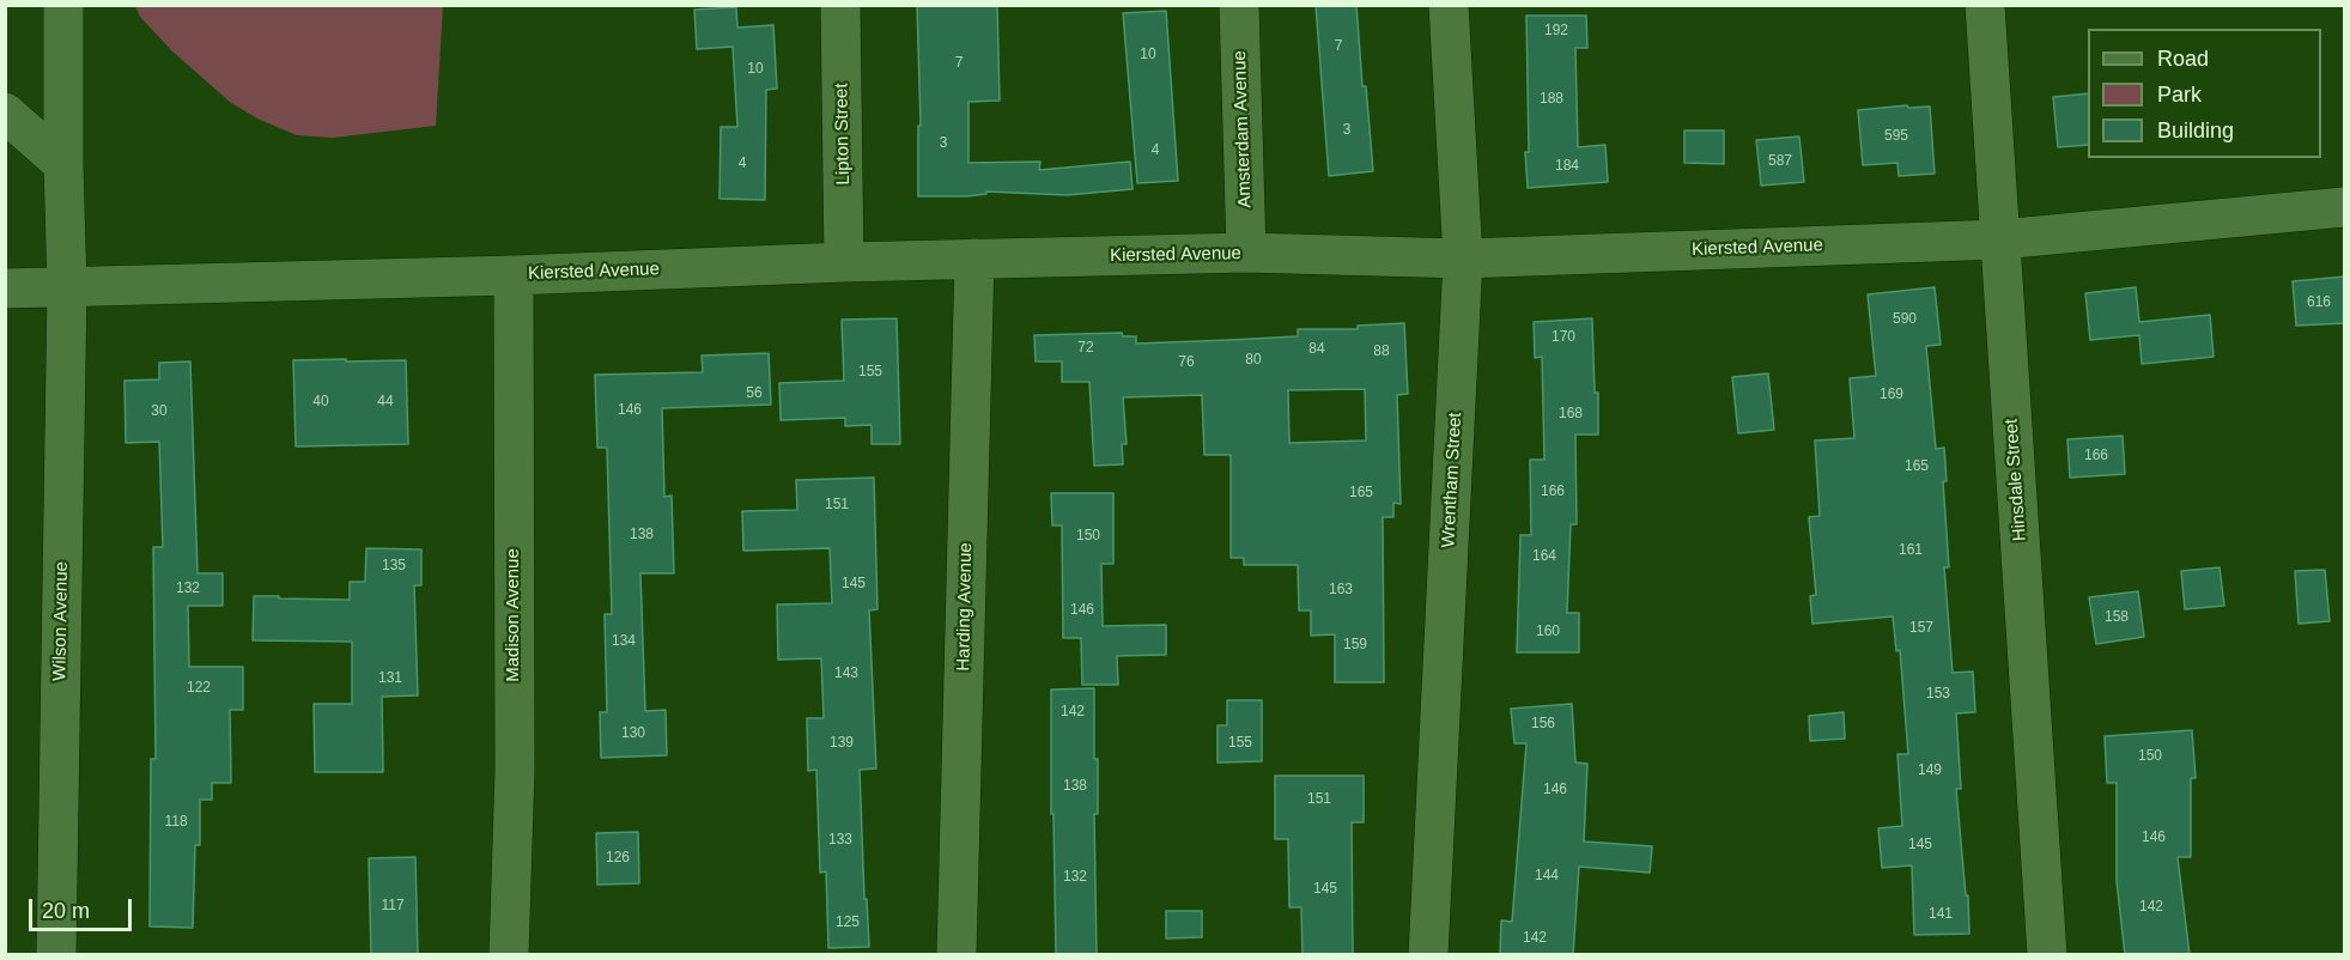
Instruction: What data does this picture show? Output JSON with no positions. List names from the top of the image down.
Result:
{
  "streets": {
    "street": [
      "Amsterdam Avenue",
      "Lipton Street",
      "Kiersted Avenue",
      "Wrentham Street",
      "Hinsdale Street",
      "Harding Avenue",
      "Madison Avenue",
      "Wilson Avenue"
    ]
  },
  "crossings": [
    ["Amsterdam Avenue", "Kiersted Avenue"],
    ["Lipton Street", "Kiersted Avenue"],
    ["Kiersted Avenue", "Wrentham Street"],
    ["Kiersted Avenue", "Hinsdale Street"],
    ["Kiersted Avenue", "Harding Avenue"],
    ["Kiersted Avenue", "Madison Avenue"],
    ["Kiersted Avenue", "Wilson Avenue"]
  ],
  "house_numbers": [
    "192",
    "7",
    "10",
    "7",
    "10",
    "188",
    "3",
    "595",
    "3",
    "4",
    "587",
    "4",
    "184",
    "616",
    "590",
    "170",
    "72",
    "84",
    "88",
    "80",
    "76",
    "155",
    "56",
    "169",
    "40",
    "44",
    "146",
    "30",
    "168",
    "166",
    "165",
    "166",
    "165",
    "151",
    "138",
    "150",
    "161",
    "164",
    "135",
    "145",
    "132",
    "163",
    "146",
    "158",
    "157",
    "160",
    "134",
    "159",
    "143",
    "131",
    "122",
    "153",
    "142",
    "156",
    "130",
    "139",
    "155",
    "150",
    "149",
    "138",
    "146",
    "151",
    "118",
    "146",
    "133",
    "145",
    "126",
    "144",
    "132",
    "145",
    "117",
    "142",
    "141",
    "125",
    "142"
  ],
  "legend": ["Road", "Park", "Building"],
  "scale_bar": "20 m"
}
